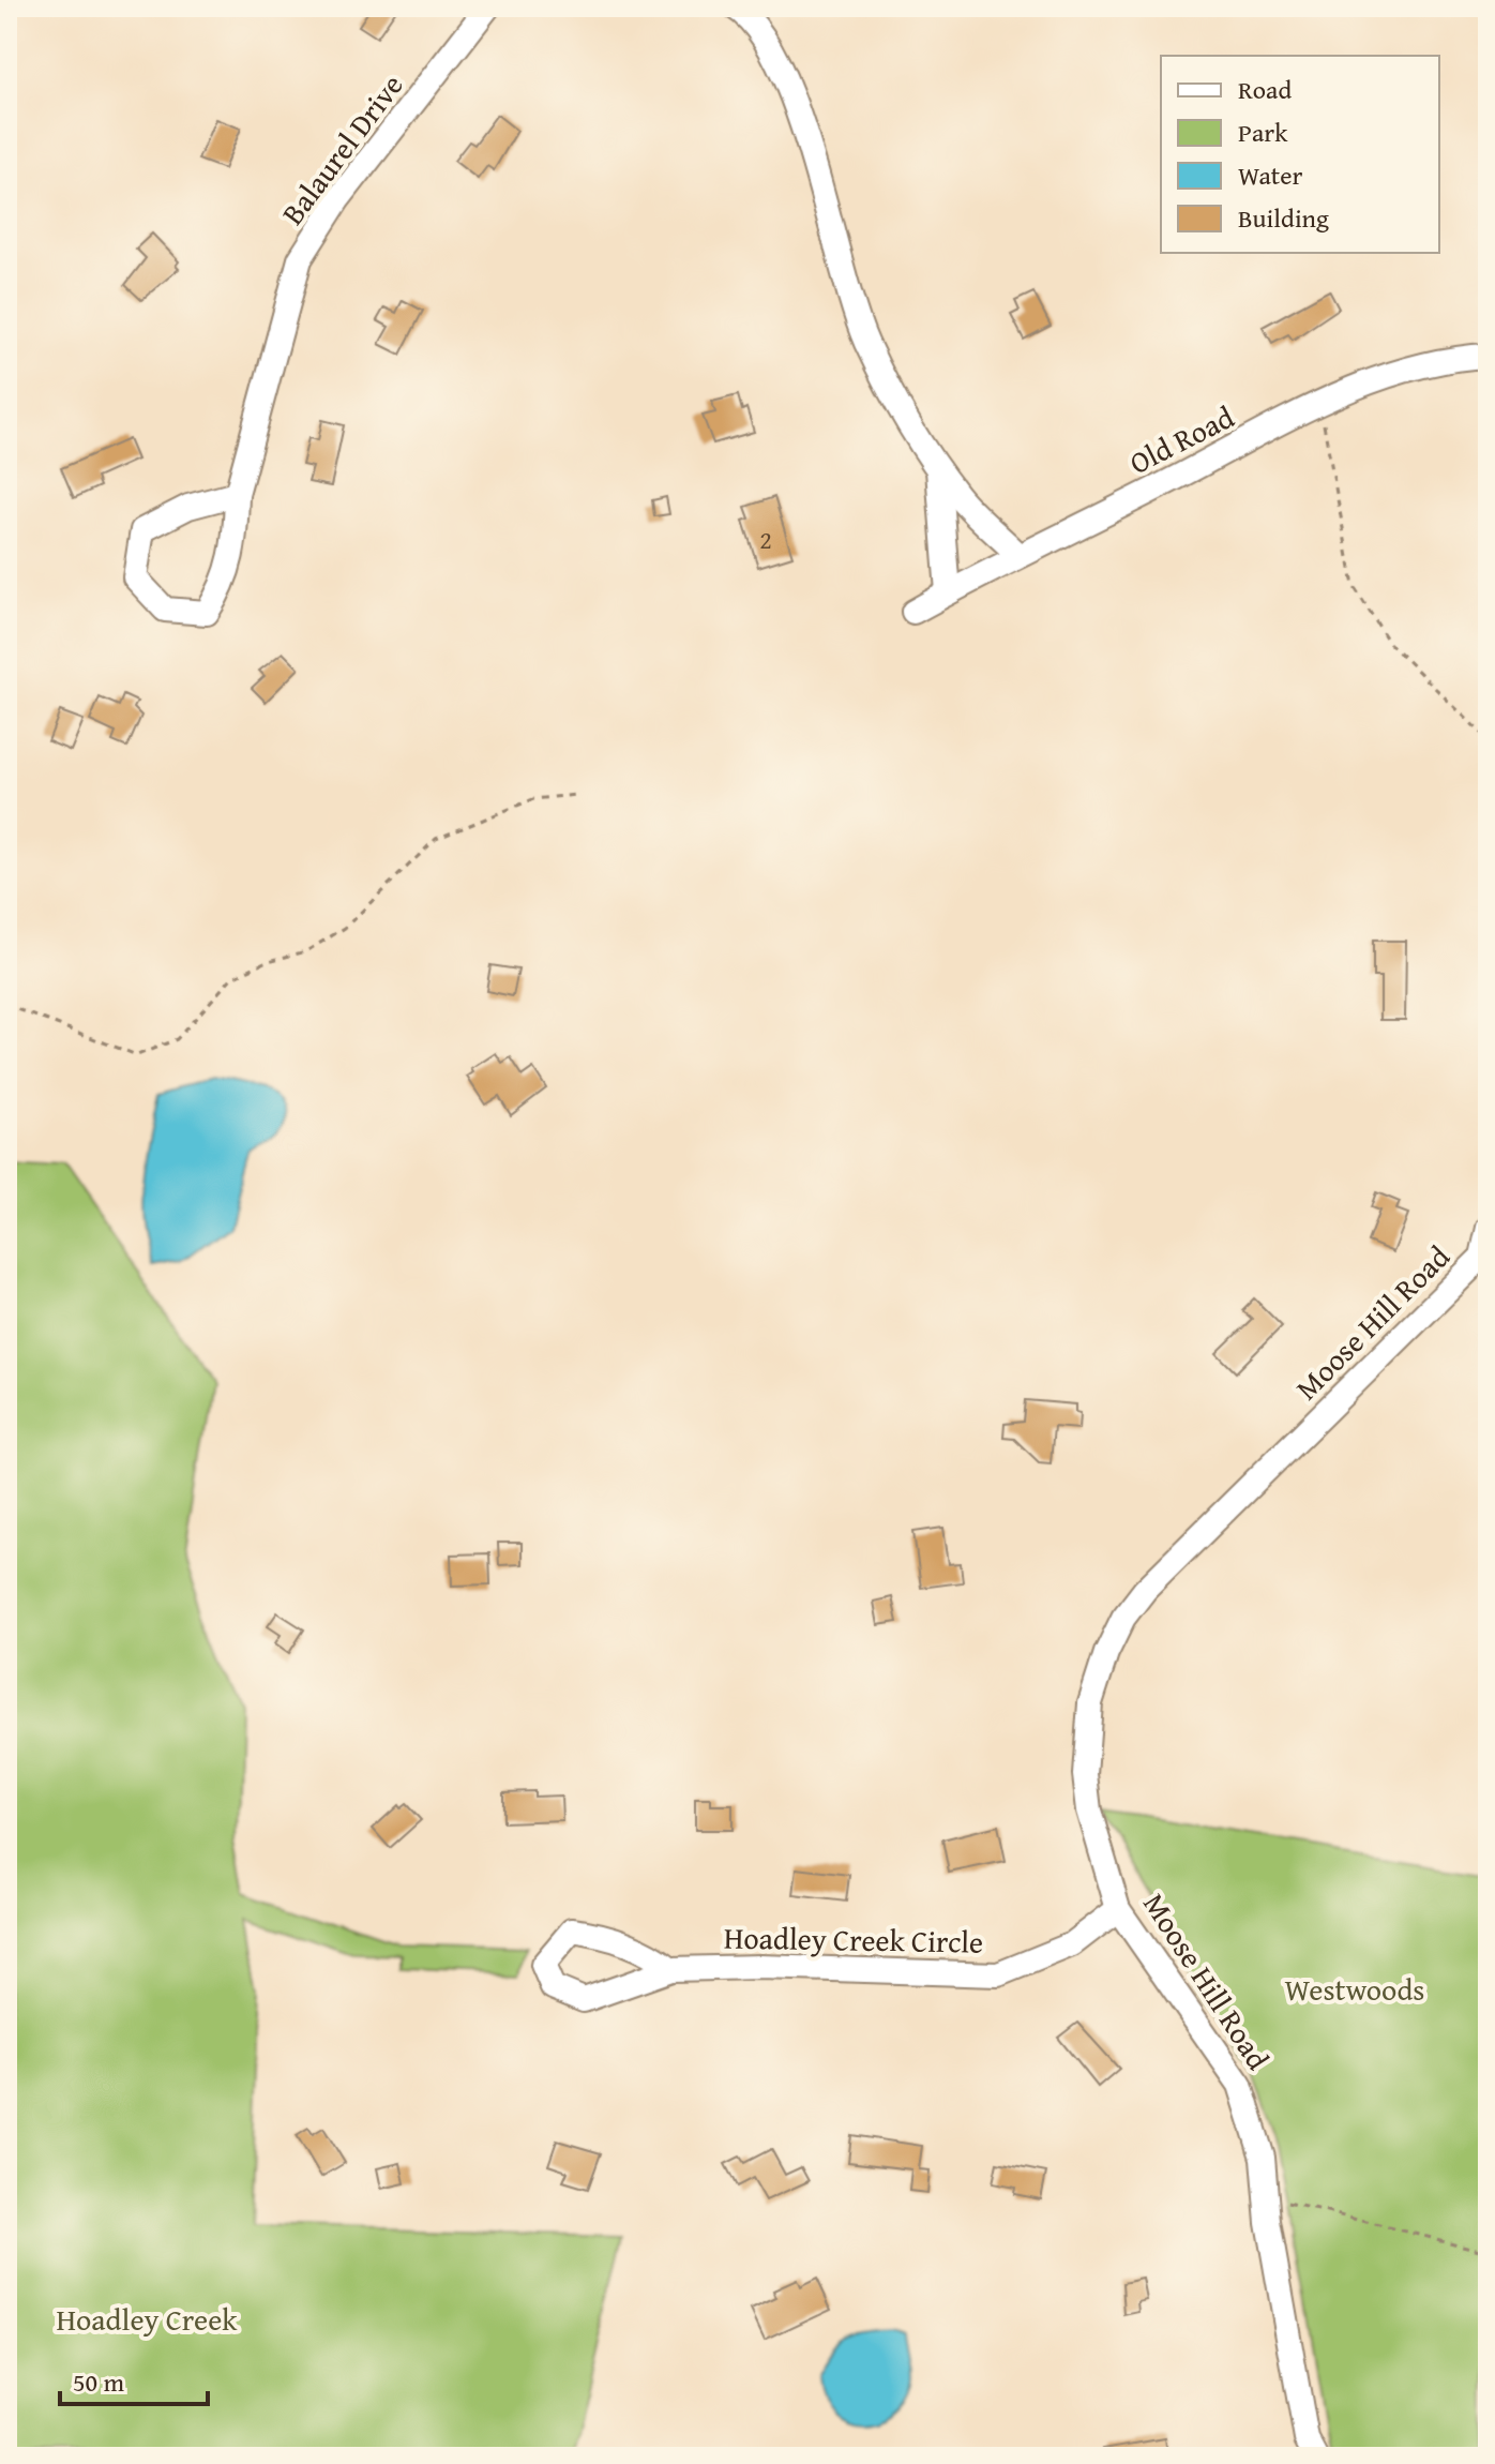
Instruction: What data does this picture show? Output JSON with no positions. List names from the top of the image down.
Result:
{
  "streets": {
    "street": [
      "Balaurel Drive",
      "Old Road",
      "Moose Hill Road",
      "Hoadley Creek Circle"
    ]
  },
  "crossings": [
    ["Moose Hill Road", "Hoadley Creek Circle"]
  ],
  "parks": ["Westwoods", "Hoadley Creek"],
  "house_numbers": ["2"],
  "legend": [
    "Road",
    "Park",
    "Water",
    "Building"
  ],
  "scale_bar": "50 m"
}
